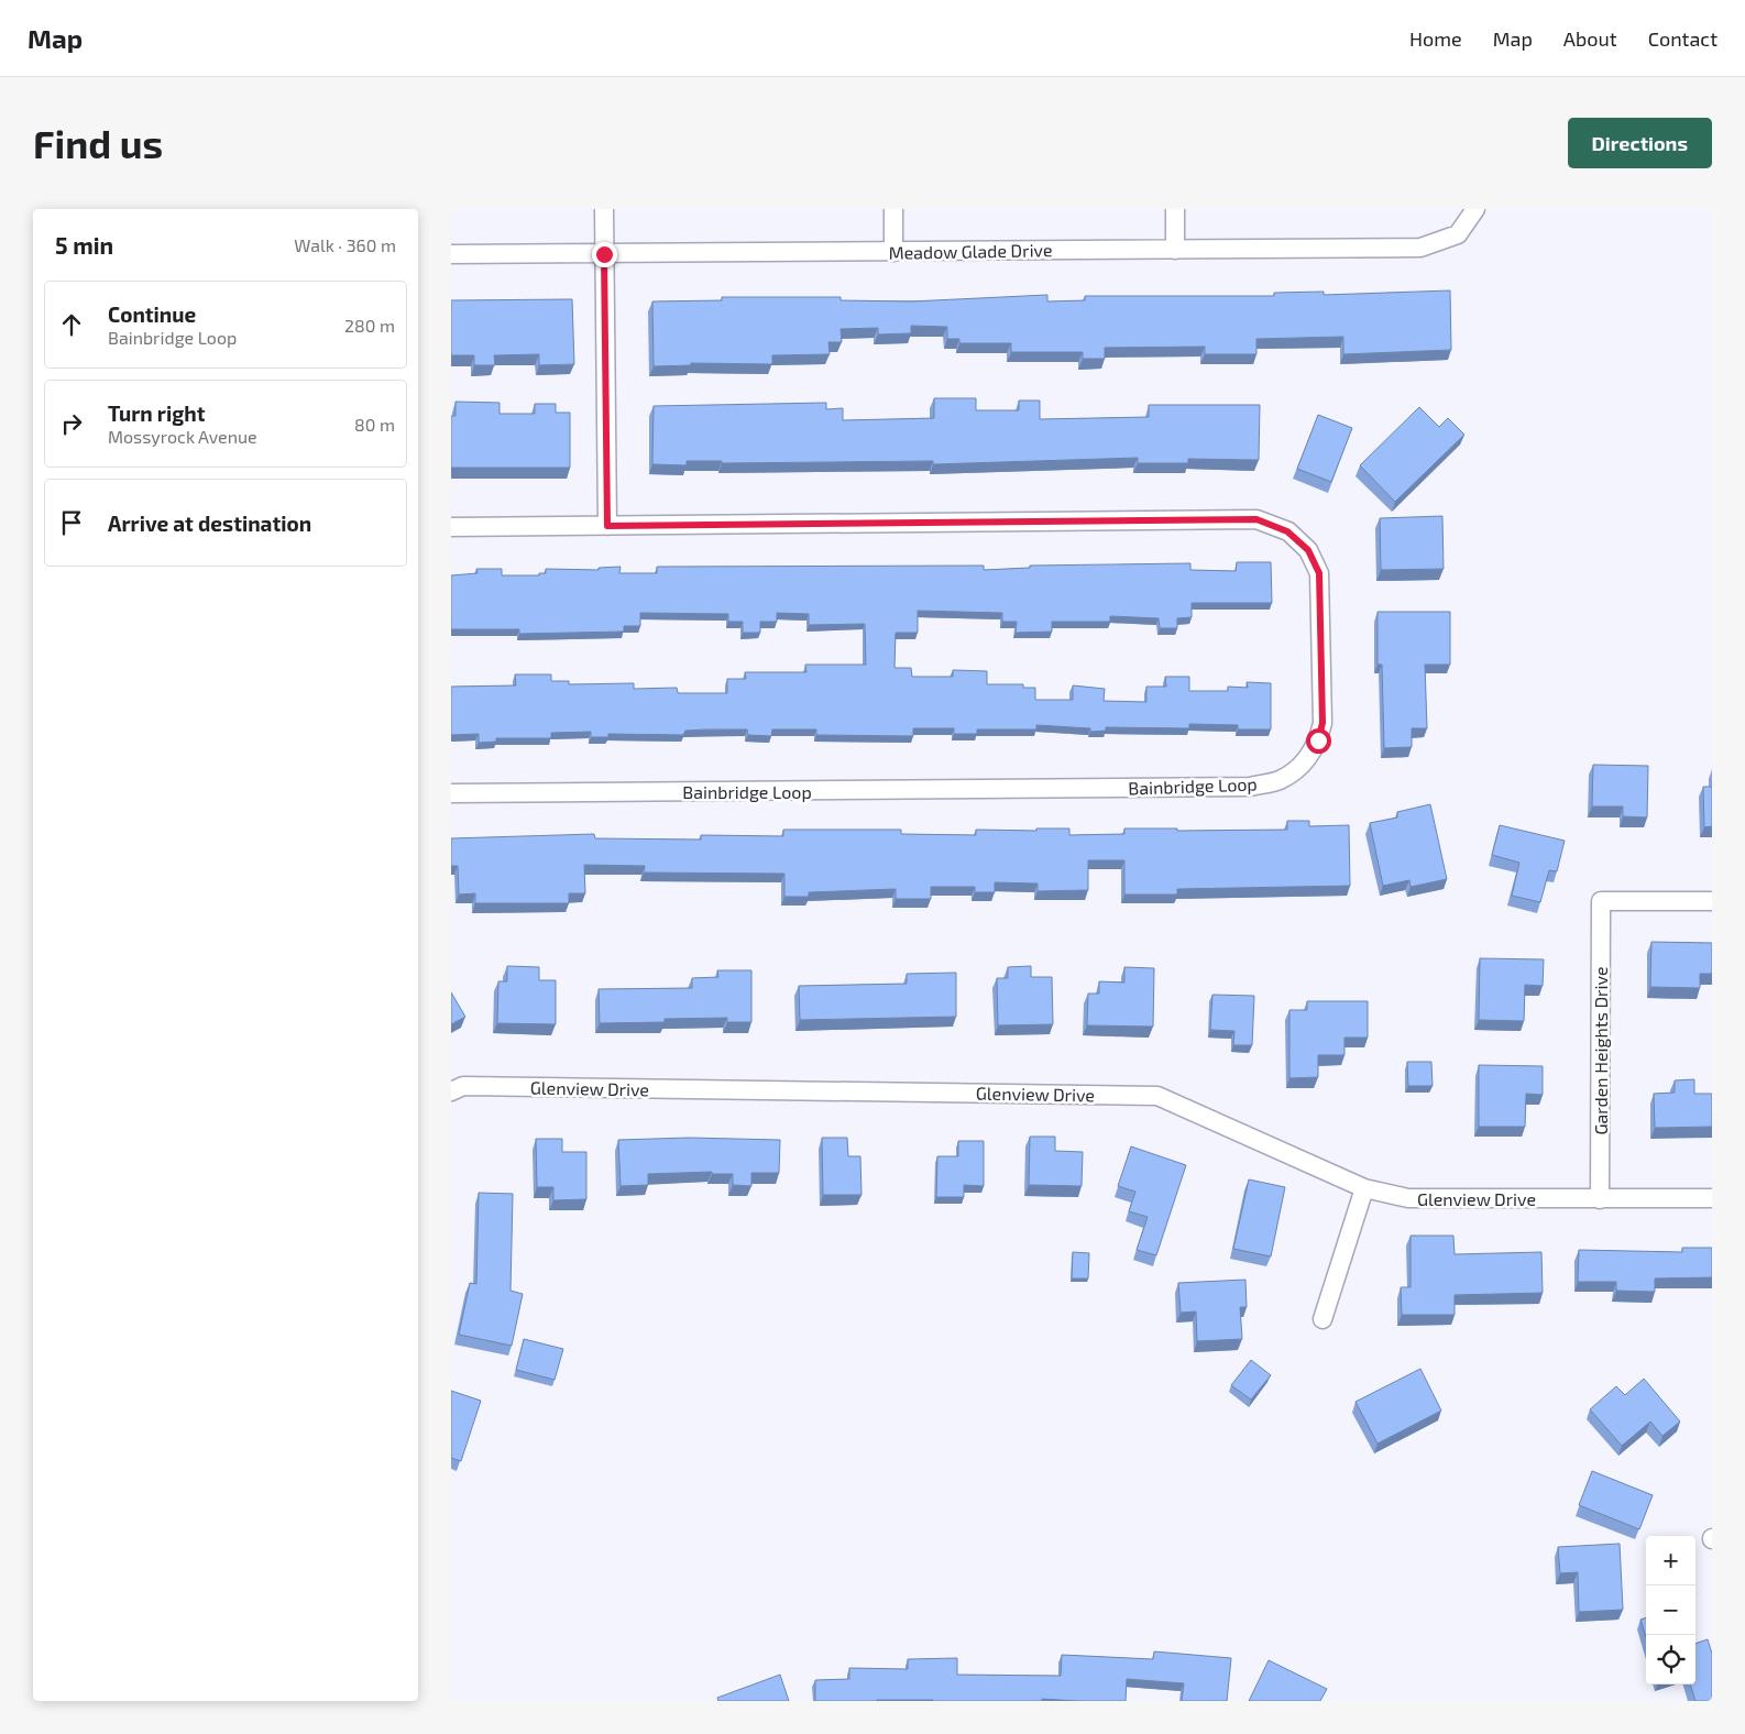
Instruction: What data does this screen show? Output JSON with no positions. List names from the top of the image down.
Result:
{
  "streets": {
    "street": [
      "Meadow Glade Drive",
      "Bainbridge Loop",
      "Garden Heights Drive",
      "Glenview Drive"
    ]
  },
  "crossings": [
    ["Garden Heights Drive", "Glenview Drive"]
  ],
  "page": {
    "header": "Map",
    "nav": [
      "Home",
      "Map",
      "About",
      "Contact"
    ],
    "buttons": "Directions",
    "title": "Find us",
    "heading": ["5 min", "Walk · 360 m"],
    "list": [
      ["Continue", "Bainbridge Loop", "280 m"],
      ["Turn right", "Mossyrock Avenue", "80 m"],
      "Arrive at destination"
    ],
    "map_buttons": ["+", "−"]
  }
}
